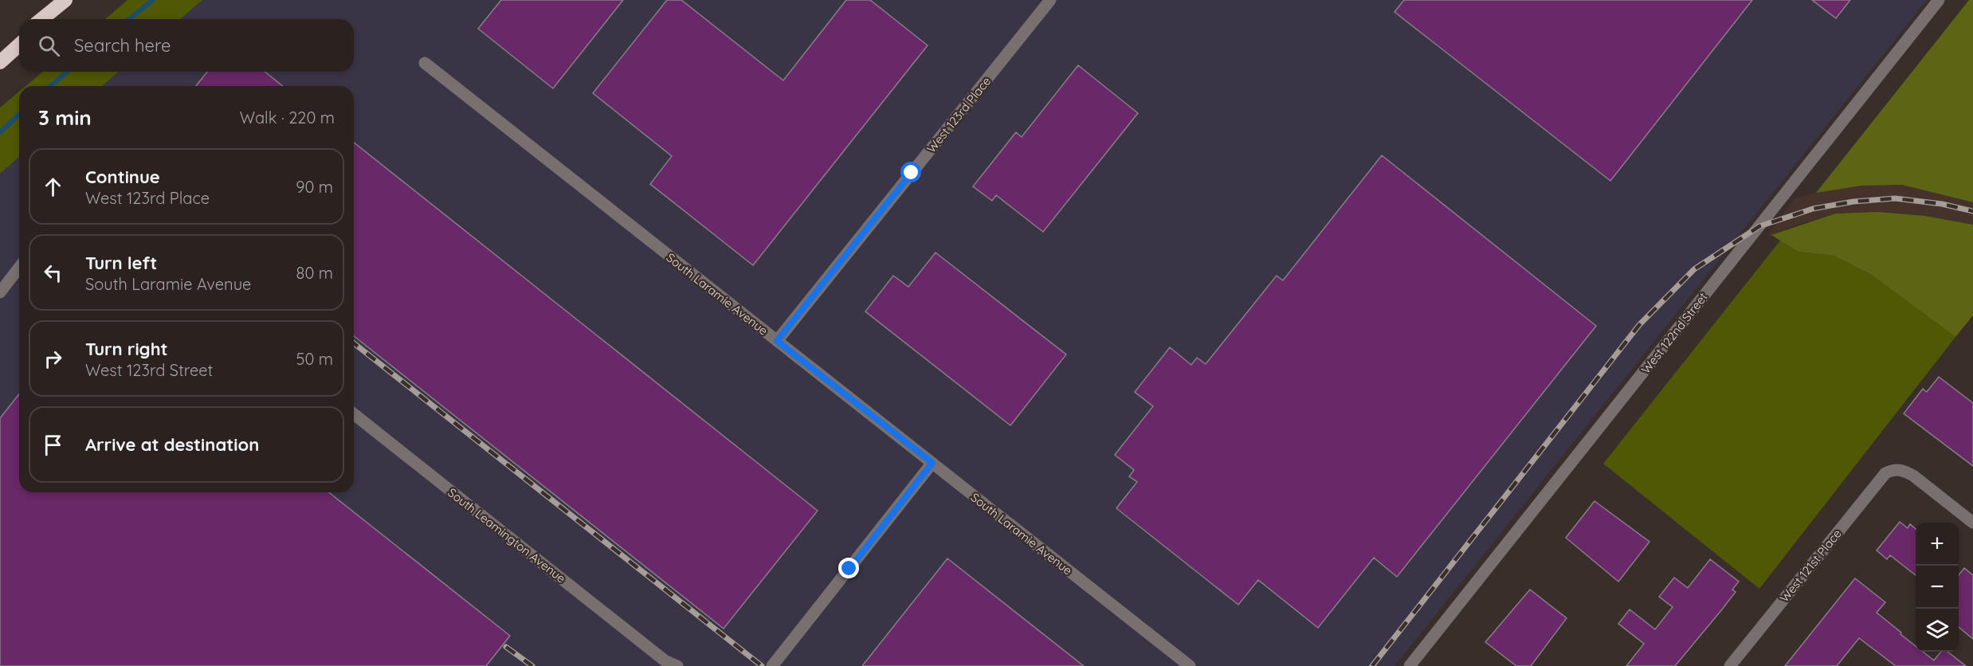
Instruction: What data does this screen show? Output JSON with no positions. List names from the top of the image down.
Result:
{
  "streets": {
    "street": [
      "West 123rd Place",
      "South Laramie Avenue",
      "West 122nd Street",
      "South Leamington Avenue",
      "West 121st Place"
    ]
  },
  "crossings": [
    ["West 123rd Place", "South Laramie Avenue"]
  ],
  "page": {
    "search": "Search here",
    "heading": ["3 min", "Walk · 220 m"],
    "list": [
      ["Continue", "West 123rd Place", "90 m"],
      ["Turn left", "South Laramie Avenue", "80 m"],
      ["Turn right", "West 123rd Street", "50 m"],
      "Arrive at destination"
    ],
    "map_buttons": ["+", "−"]
  }
}
